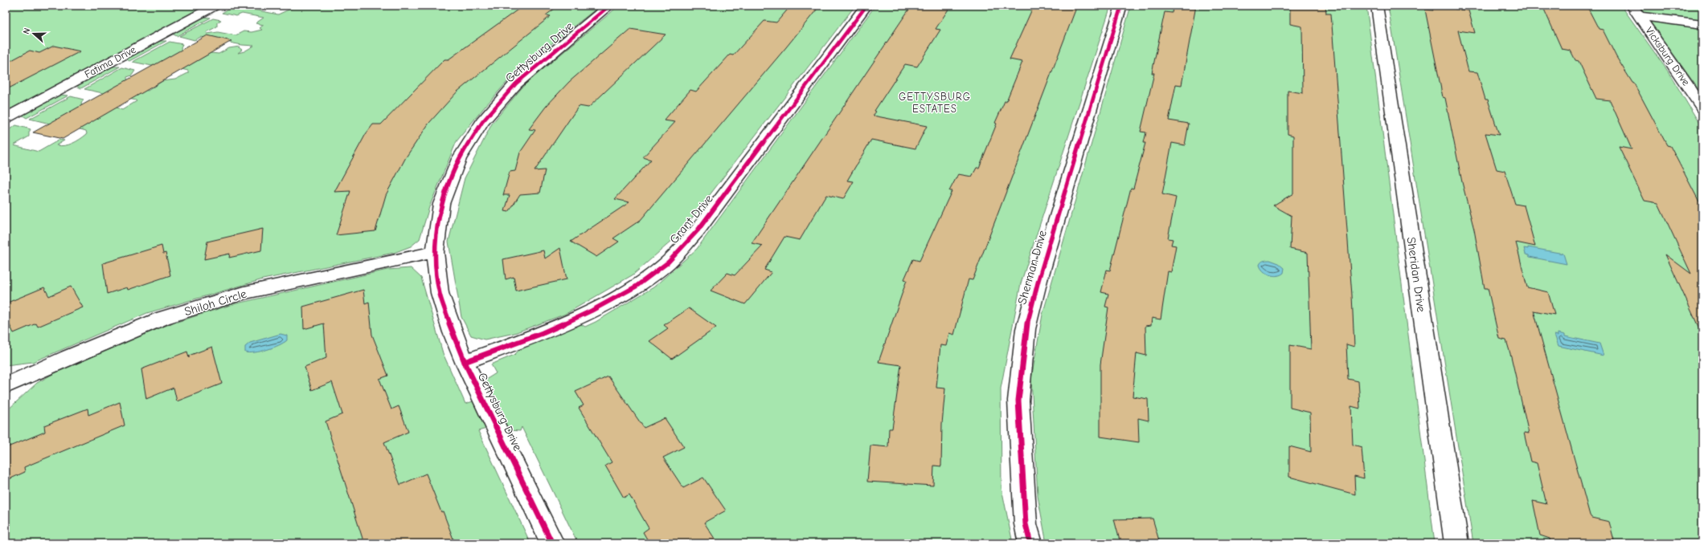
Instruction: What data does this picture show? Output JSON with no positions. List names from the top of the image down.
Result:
{
  "streets": {
    "street": [
      "Gettysburg Drive",
      "Vicksburg Drive",
      "Fatima Drive",
      "Grant Drive",
      "Sherman Drive",
      "Sheridan Drive",
      "Shiloh Circle"
    ]
  },
  "crossings": [
    ["Gettysburg Drive", "Grant Drive"],
    ["Gettysburg Drive", "Shiloh Circle"]
  ],
  "districts": ["GETTYSBURG ESTATES"],
  "north": "left"
}
